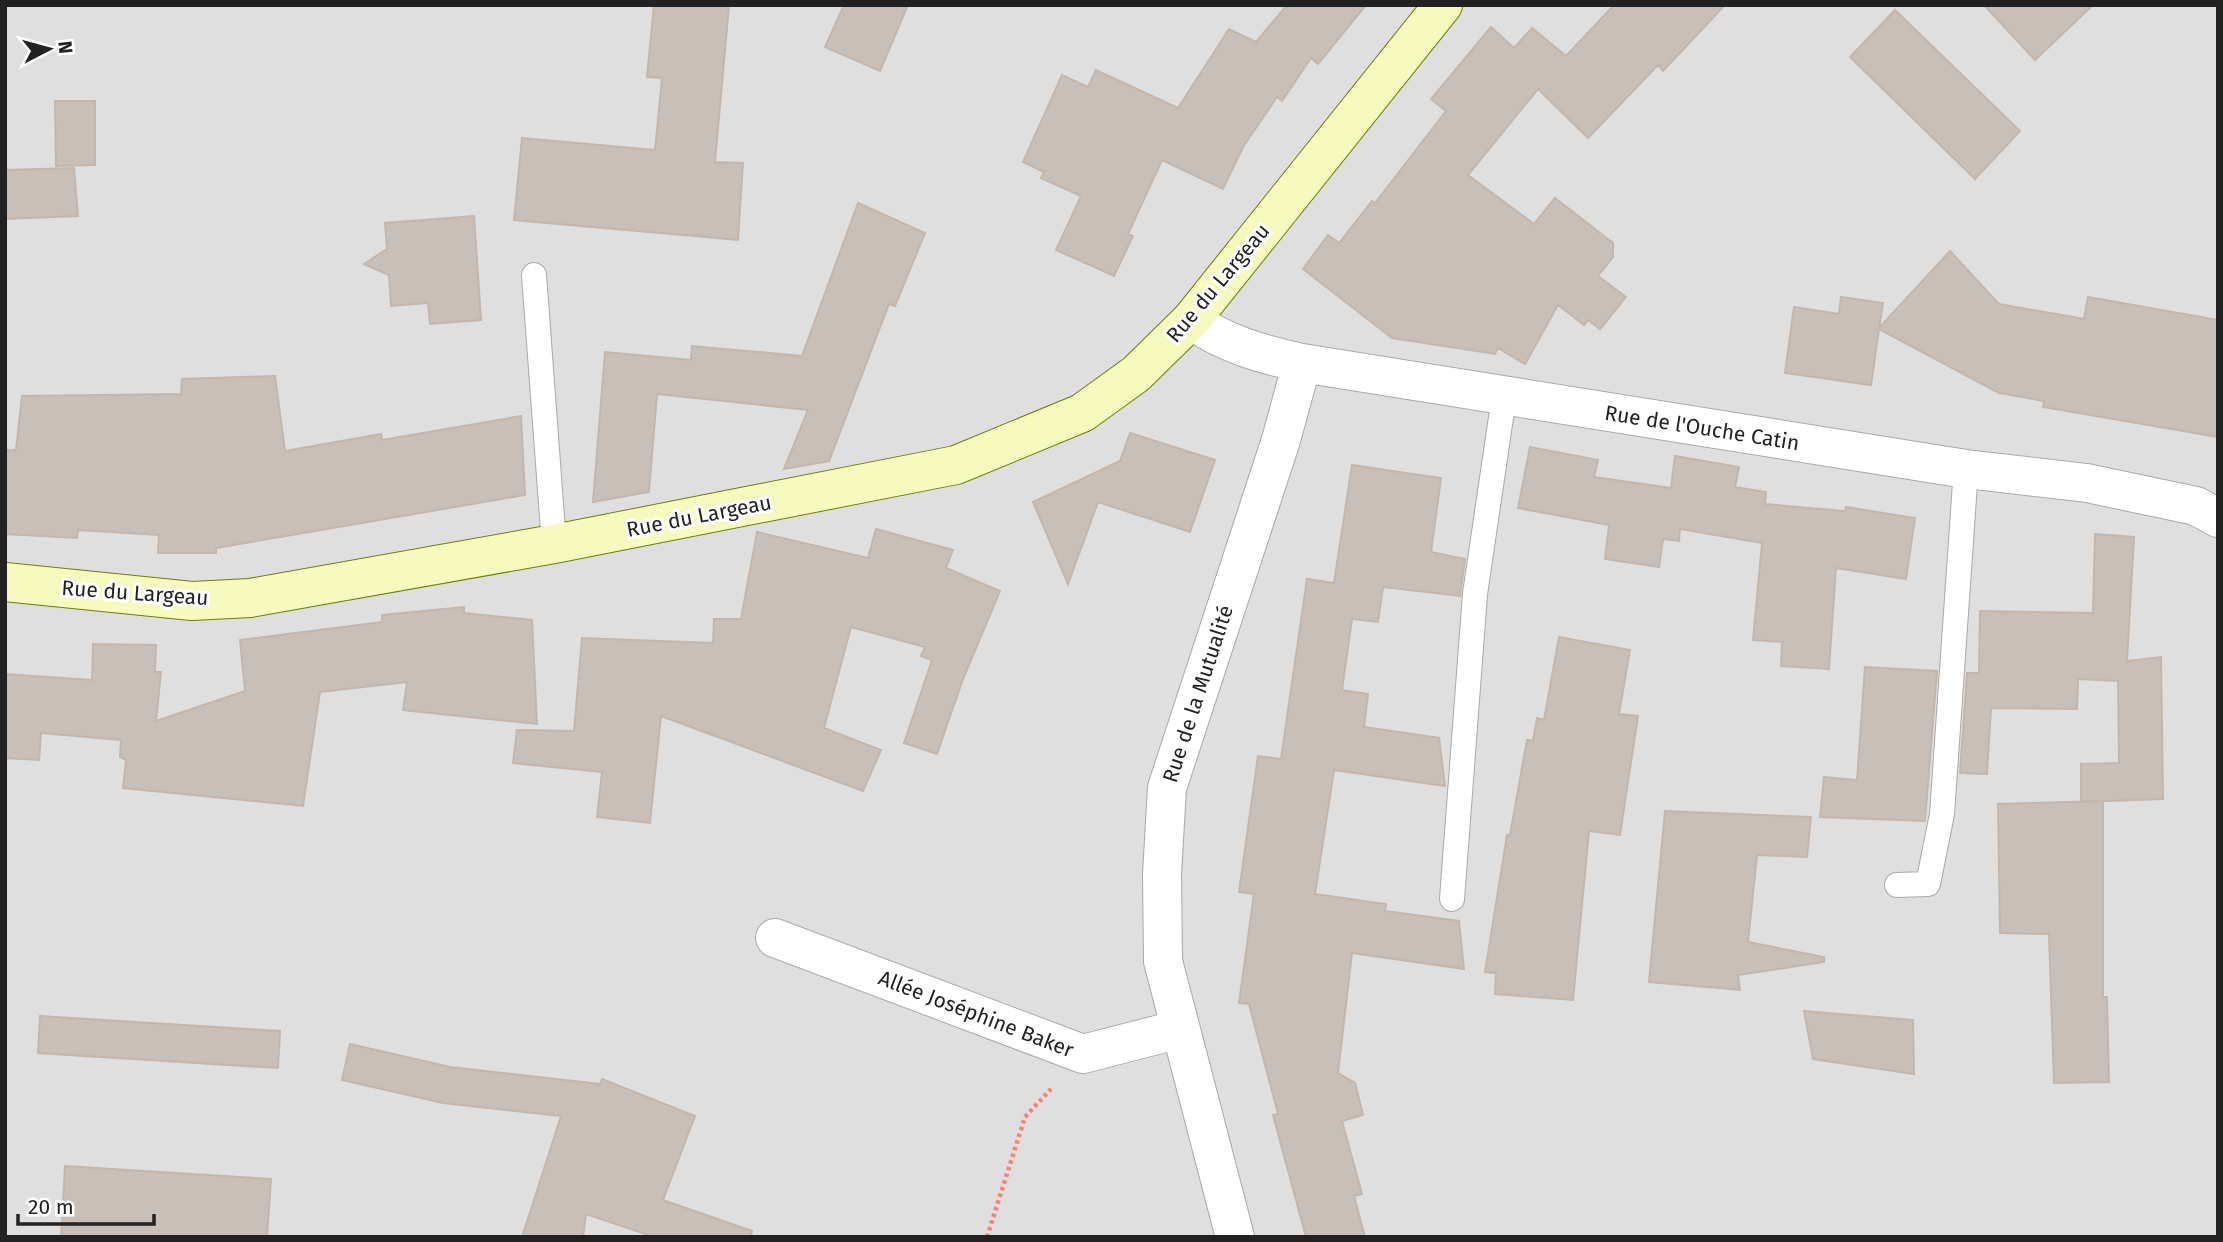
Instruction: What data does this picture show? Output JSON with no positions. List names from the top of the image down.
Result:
{
  "streets": {
    "street": [
      "Rue du Largeau",
      "Rue de l'Ouche Catin",
      "Rue de la Mutualité",
      "Allée Joséphine Baker"
    ]
  },
  "crossings": [
    ["Rue du Largeau", "Rue de l'Ouche Catin"],
    ["Rue de l'Ouche Catin", "Rue de la Mutualité"],
    ["Rue de la Mutualité", "Allée Joséphine Baker"]
  ],
  "scale_bar": "20 m",
  "north": "right"
}
